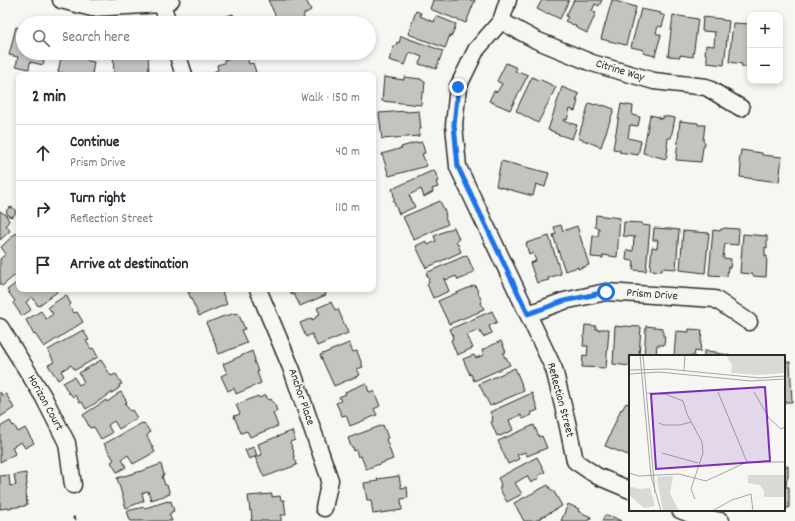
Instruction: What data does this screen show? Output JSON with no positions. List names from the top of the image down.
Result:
{
  "streets": {
    "street": [
      "Citrine Way",
      "Prism Drive",
      "Anchor Place",
      "Reflection Street",
      "Horizon Court"
    ]
  },
  "crossings": [
    ["Citrine Way", "Reflection Street"],
    ["Prism Drive", "Reflection Street"]
  ],
  "page": {
    "map_buttons": ["+", "−"],
    "search": "Search here",
    "heading": ["2 min", "Walk · 150 m"],
    "list": [
      ["Continue", "Prism Drive", "40 m"],
      ["Turn right", "Reflection Street", "110 m"],
      "Arrive at destination"
    ]
  }
}
